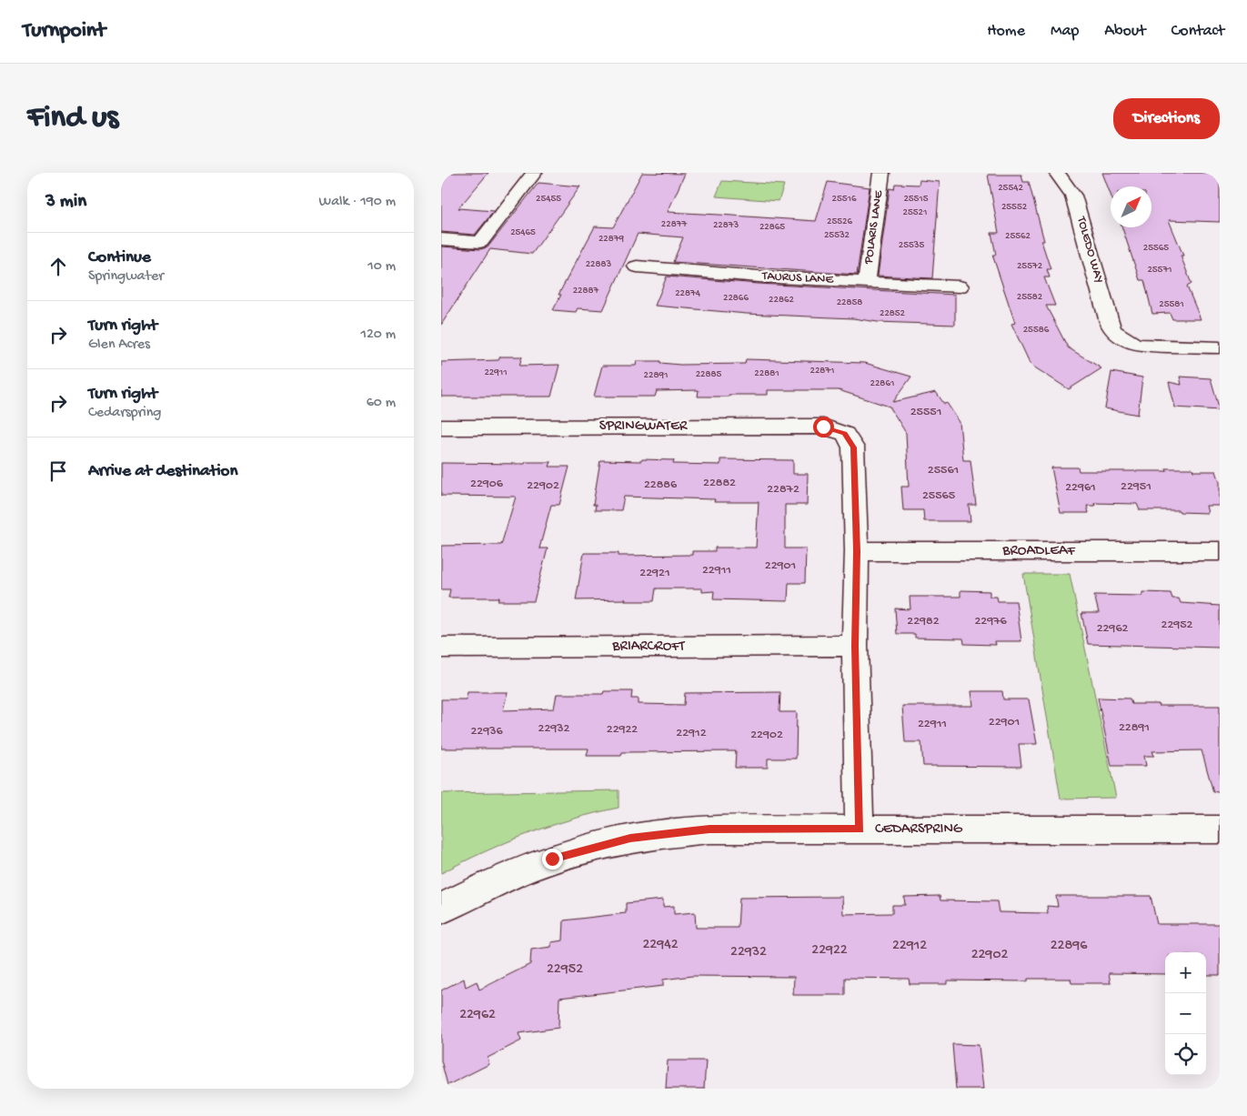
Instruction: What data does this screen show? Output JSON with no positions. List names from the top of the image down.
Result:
{
  "streets": {
    "street": [
      "POLARIS LANE",
      "TOLEDO WAY",
      "TAURUS LANE",
      "SPRINGWATER",
      "BROADLEAF",
      "BRIARCROFT",
      "CEDARSPRING"
    ]
  },
  "crossings": [
    ["POLARIS LANE", "TAURUS LANE"],
    ["SPRINGWATER", "BROADLEAF"]
  ],
  "house_numbers": [
    "25542",
    "25455",
    "25516",
    "25515",
    "25552",
    "25521",
    "25526",
    "22877",
    "22873",
    "22865",
    "25465",
    "25532",
    "25562",
    "22879",
    "25535",
    "25565",
    "22883",
    "25572",
    "25571",
    "22887",
    "22874",
    "25582",
    "22866",
    "22862",
    "22858",
    "25581",
    "22852",
    "25586",
    "22871",
    "22911",
    "22881",
    "22885",
    "22891",
    "22861",
    "25551",
    "25561",
    "22882",
    "22906",
    "22886",
    "22902",
    "22951",
    "22961",
    "22872",
    "25565",
    "22901",
    "22911",
    "22921",
    "22982",
    "22976",
    "22952",
    "22962",
    "22901",
    "22911",
    "22891",
    "22932",
    "22922",
    "22936",
    "22912",
    "22902",
    "22942",
    "22912",
    "22896",
    "22922",
    "22932",
    "22902",
    "22952",
    "22962"
  ],
  "north": "top right",
  "page": {
    "header": "Turnpoint",
    "nav": [
      "Home",
      "Map",
      "About",
      "Contact"
    ],
    "buttons": "Directions",
    "title": "Find us",
    "heading": ["3 min", "Walk · 190 m"],
    "list": [
      ["Continue", "Springwater", "10 m"],
      ["Turn right", "Glen Acres", "120 m"],
      ["Turn right", "Cedarspring", "60 m"],
      "Arrive at destination"
    ],
    "map_buttons": ["+", "−"]
  }
}
